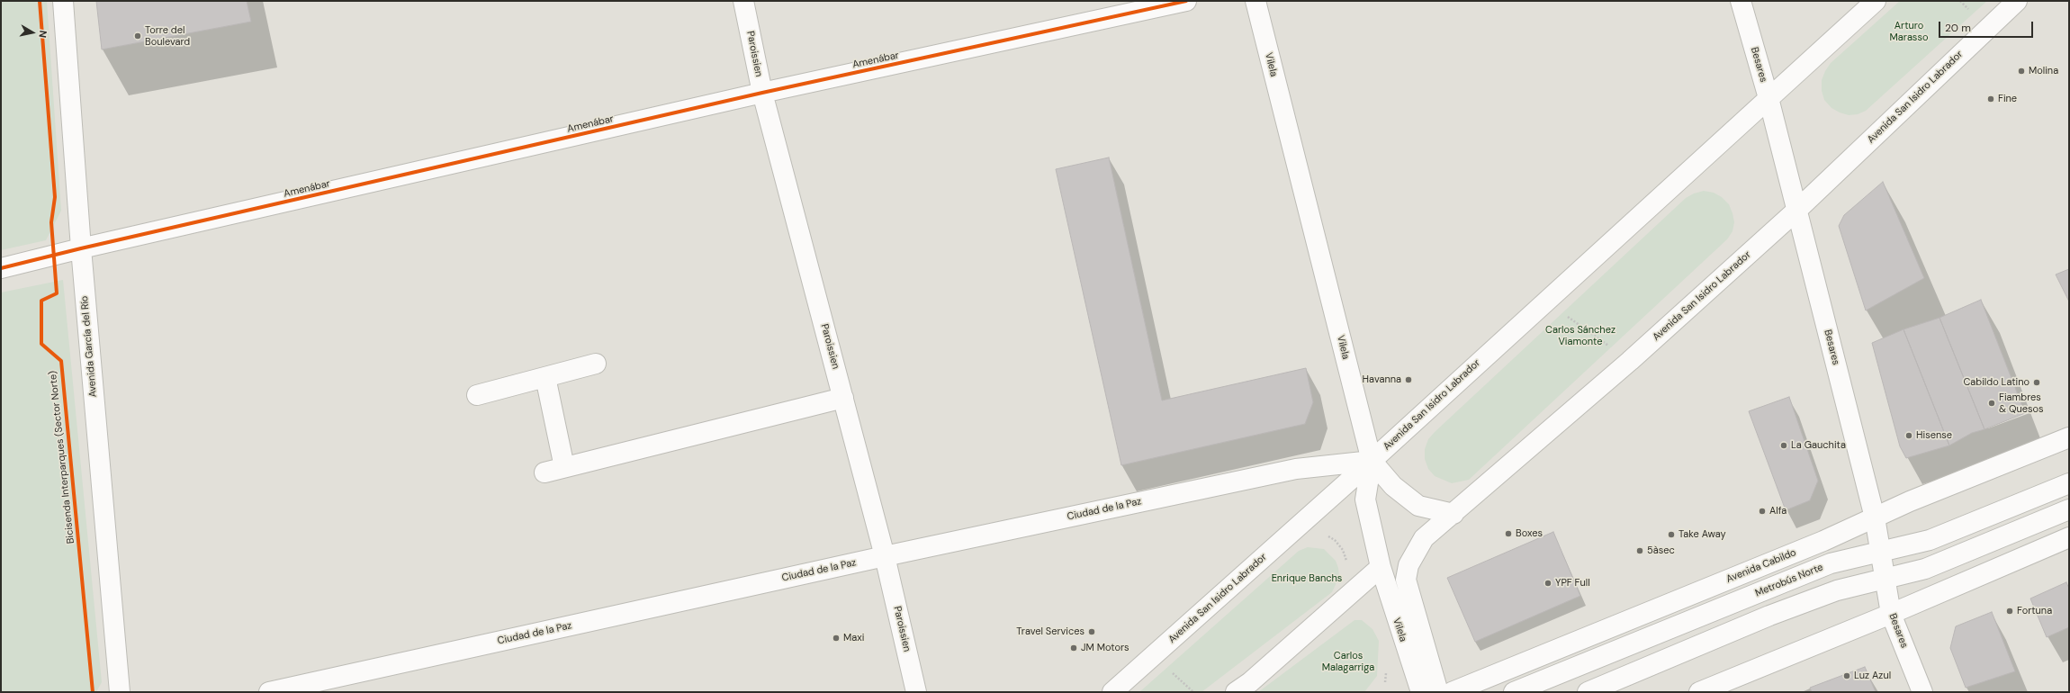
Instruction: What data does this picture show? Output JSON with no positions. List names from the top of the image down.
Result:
{
  "streets": {
    "street": [
      "Paroissien",
      "Amenábar",
      "Vilela",
      "Besares",
      "Avenida San Isidro Labrador",
      "Avenida García del Río",
      "Ciudad de la Paz",
      "Avenida Cabildo",
      "Metrobús Norte"
    ],
    "cycle path": ["Bicisenda Interparques (Sector Norte)"]
  },
  "crossings": [
    ["Paroissien", "Amenábar"],
    ["Paroissien", "Ciudad de la Paz"],
    ["Amenábar", "Avenida García del Río"],
    ["Vilela", "Avenida San Isidro Labrador"],
    ["Vilela", "Ciudad de la Paz"],
    ["Besares", "Avenida San Isidro Labrador"],
    ["Besares", "Avenida Cabildo"],
    ["Besares", "Metrobús Norte"],
    ["Avenida San Isidro Labrador", "Ciudad de la Paz"]
  ],
  "parks": [
    "Arturo Marasso",
    "Carlos Sánchez Viamonte",
    "Enrique Banchs",
    "Carlos Malagarriga"
  ],
  "places": [
    "Torre del Boulevard",
    "Molina",
    "Fine",
    "Havanna",
    "Cabildo Latino",
    "Fiambres & Quesos",
    "Hisense",
    "La Gauchita",
    "Alfa",
    "Boxes",
    "Take Away",
    "5àsec",
    "YPF Full",
    "Fortuna",
    "Travel Services",
    "Maxi",
    "JM Motors",
    "Luz Azul"
  ],
  "scale_bar": "20 m",
  "north": "right"
}
